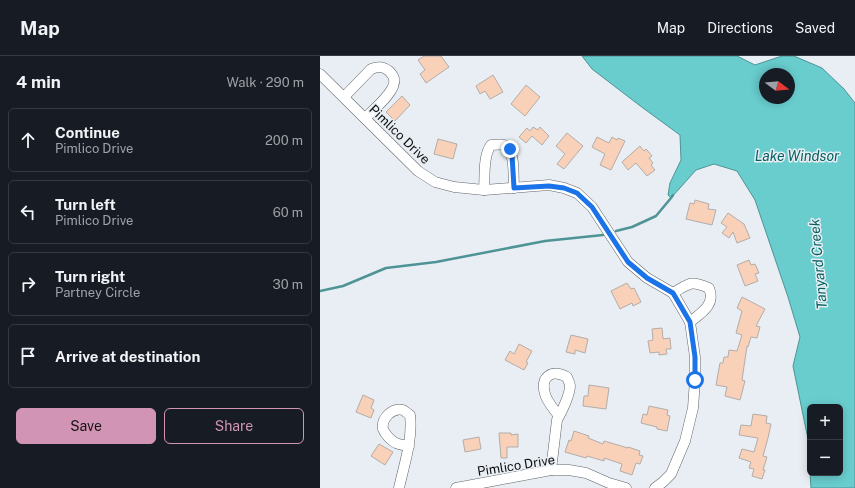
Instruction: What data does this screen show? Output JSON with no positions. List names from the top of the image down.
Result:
{
  "streets": {
    "street": ["Pimlico Drive"]
  },
  "water": ["Lake Windsor", "Tanyard Creek"],
  "north": "right",
  "page": {
    "header": "Map",
    "nav": ["Map", "Directions", "Saved"],
    "heading": ["4 min", "Walk · 290 m"],
    "list": [
      ["Continue", "Pimlico Drive", "200 m"],
      ["Turn left", "Pimlico Drive", "60 m"],
      ["Turn right", "Partney Circle", "30 m"],
      "Arrive at destination"
    ],
    "buttons": ["Save", "Share"],
    "map_buttons": ["+", "−"]
  }
}
